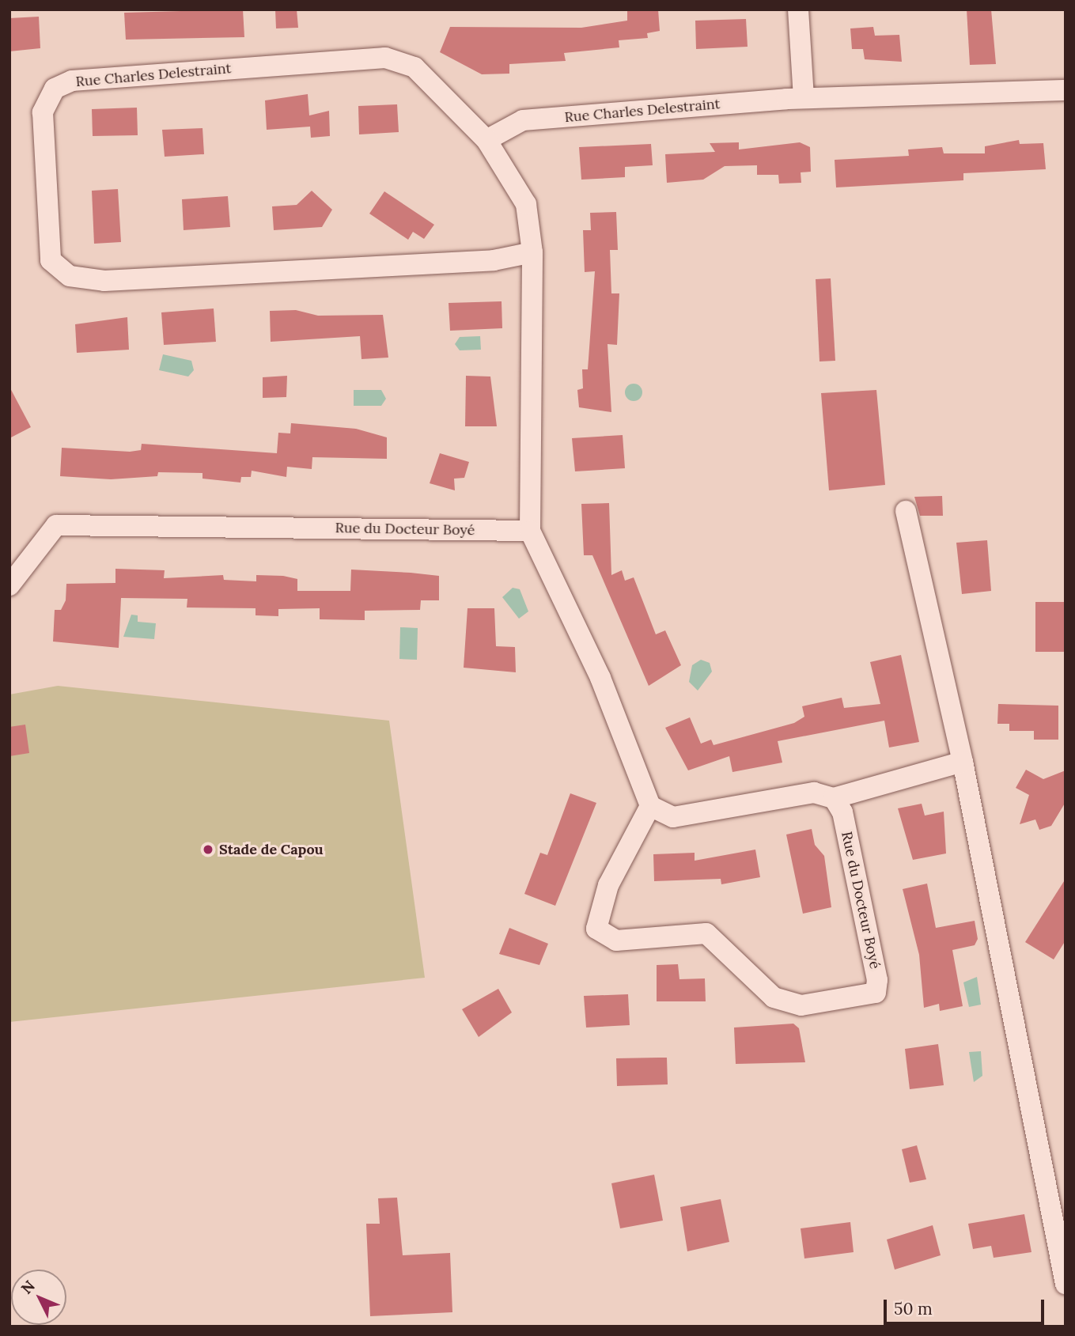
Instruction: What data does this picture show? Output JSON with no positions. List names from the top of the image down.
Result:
{
  "streets": {
    "street": ["Rue Charles Delestraint", "Rue du Docteur Boyé"]
  },
  "crossings": [
    ["Rue Charles Delestraint", "Rue du Docteur Boyé"]
  ],
  "places": ["Stade de Capou"],
  "scale_bar": "50 m",
  "north": "top left"
}
